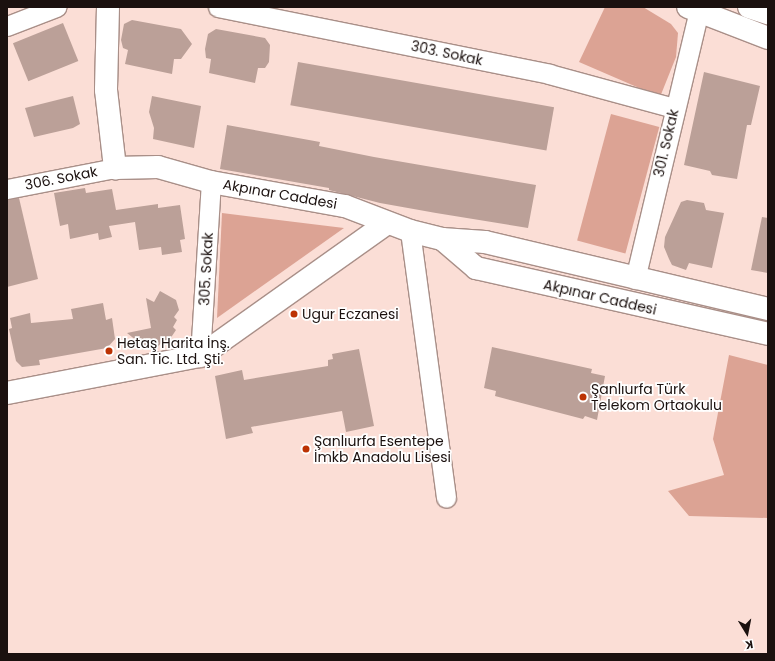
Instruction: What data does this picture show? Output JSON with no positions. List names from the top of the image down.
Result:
{
  "streets": {
    "street": [
      "303. Sokak",
      "301. Sokak",
      "306. Sokak",
      "Akpınar Caddesi",
      "305. Sokak"
    ]
  },
  "crossings": [
    ["303. Sokak", "301. Sokak"],
    ["301. Sokak", "Akpınar Caddesi"],
    ["306. Sokak", "Akpınar Caddesi"],
    ["Akpınar Caddesi", "305. Sokak"]
  ],
  "places": [
    "Ugur Eczanesi",
    "Hetaş Harita İnş. San. Tic. Ltd. Şti.",
    "Şanlıurfa Türk Telekom Ortaokulu",
    "Şanlıurfa Esentepe İmkb Anadolu Lisesi"
  ],
  "north": "bottom"
}
